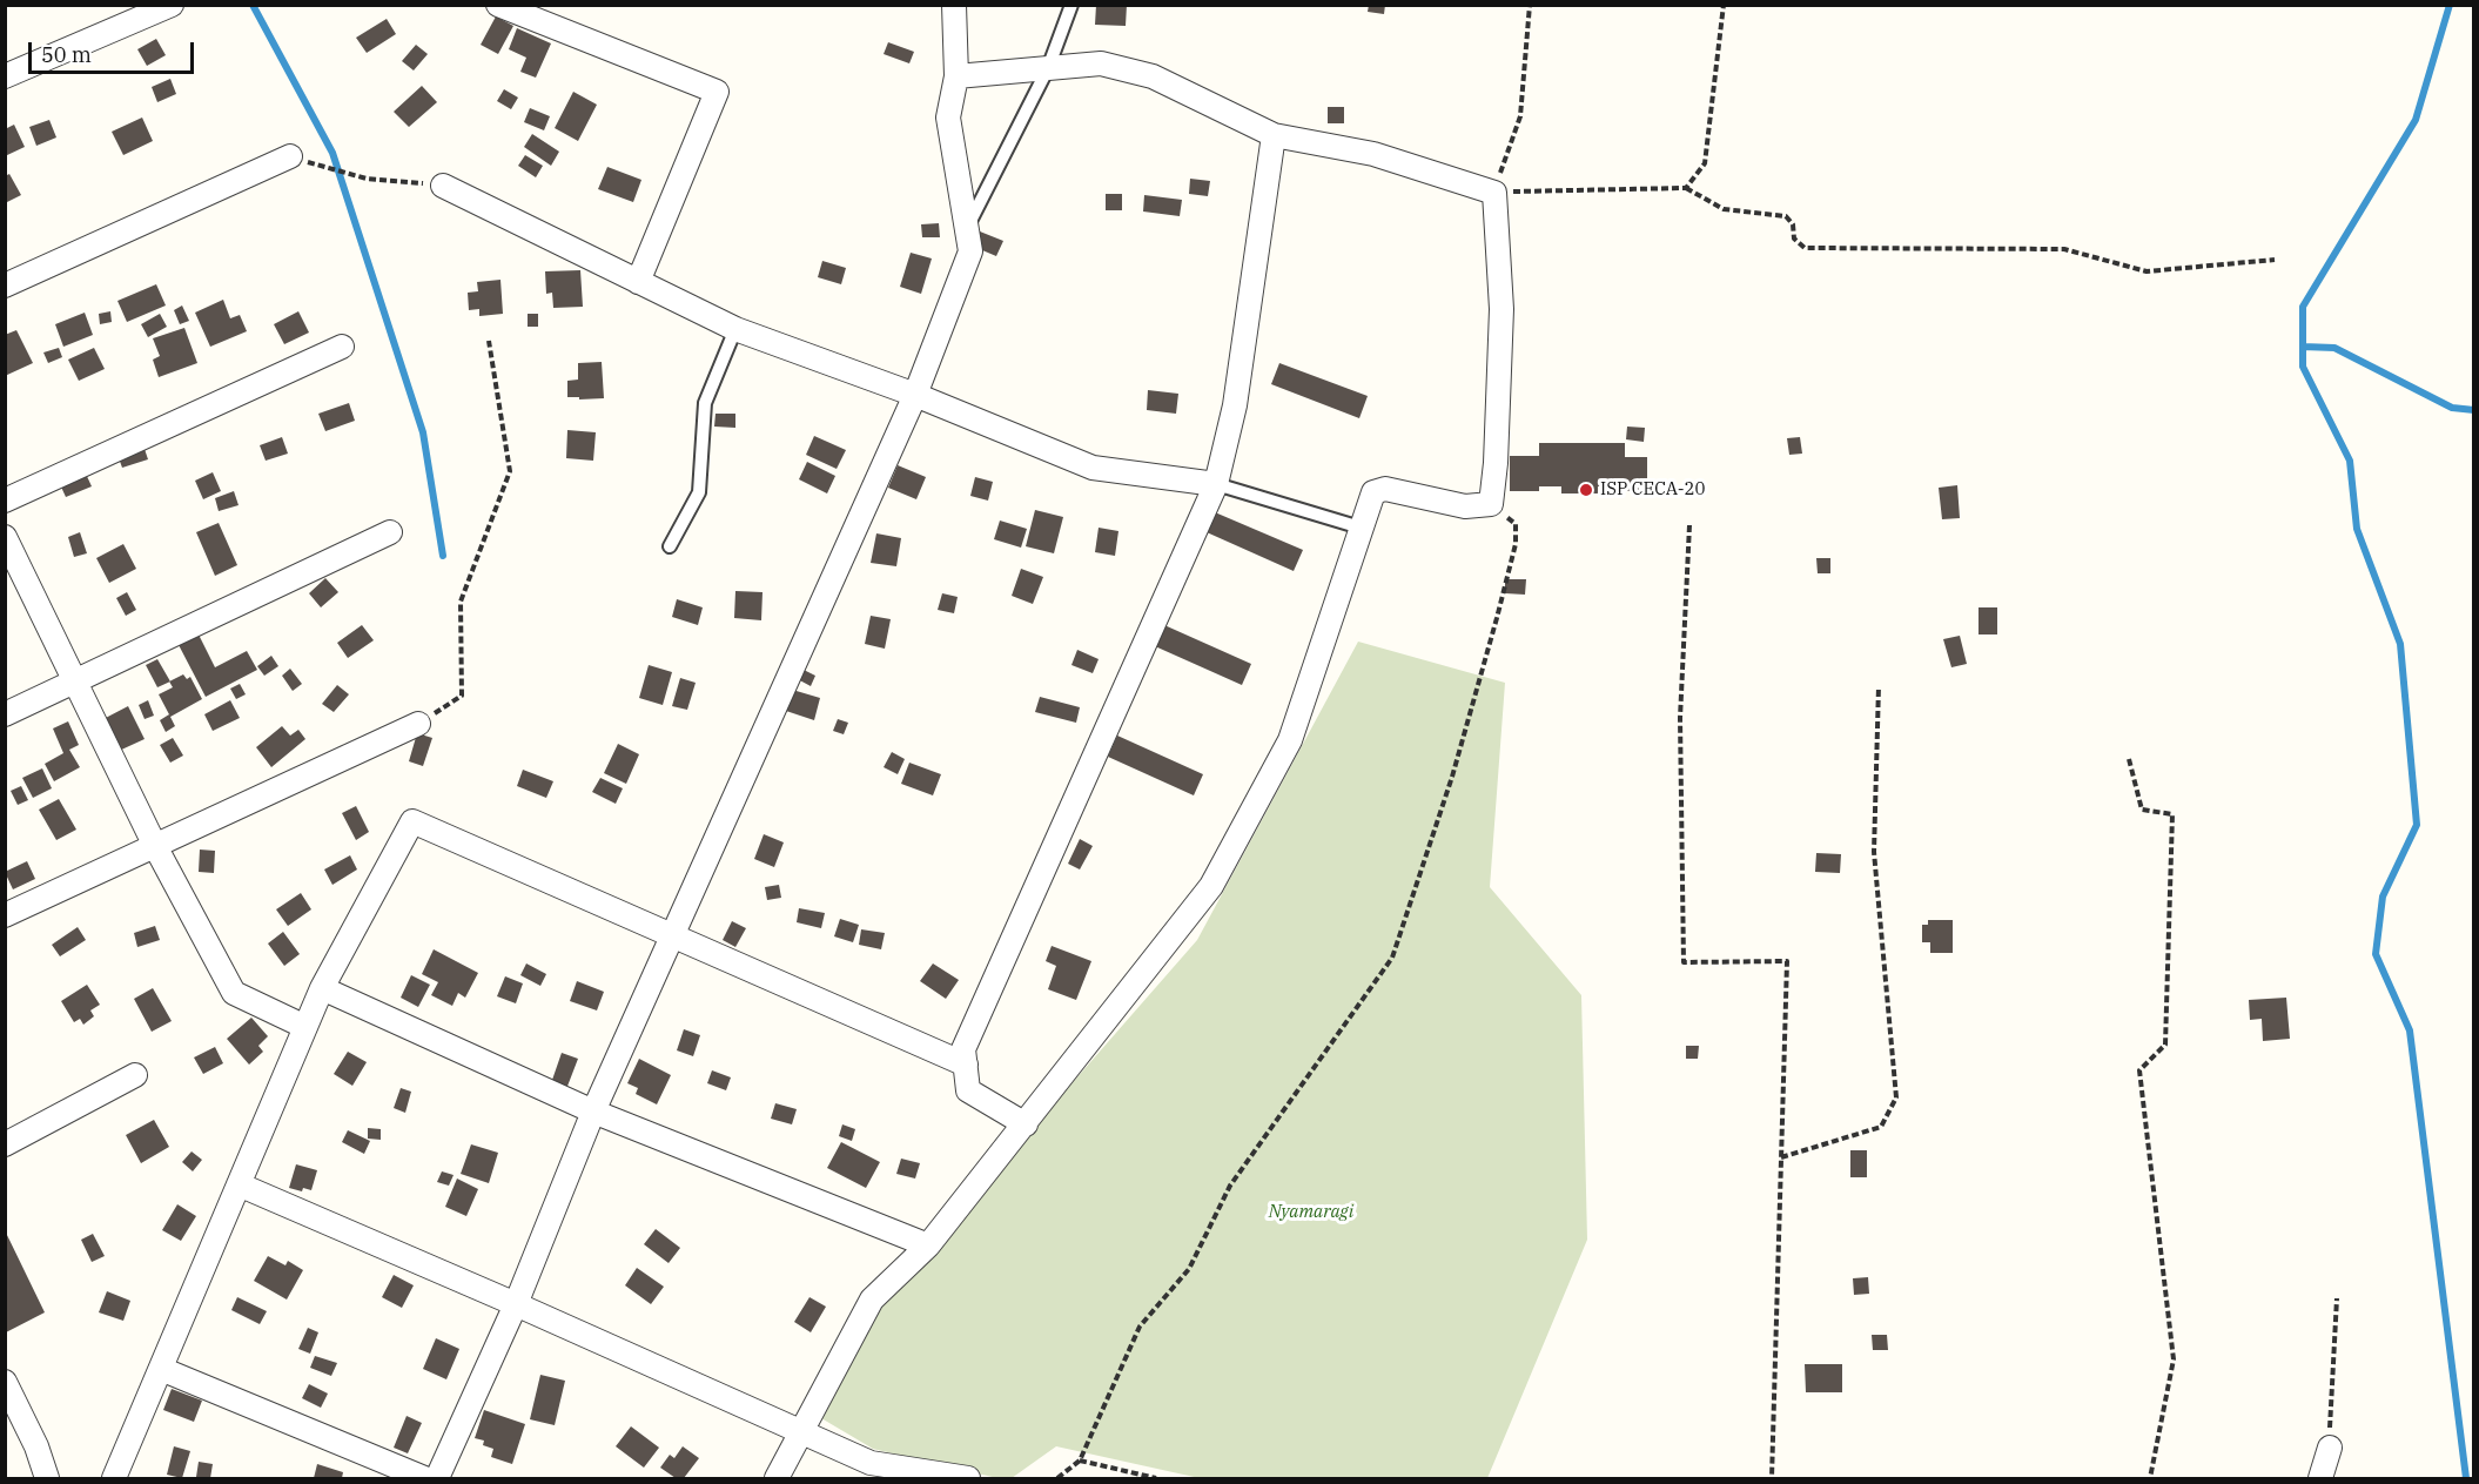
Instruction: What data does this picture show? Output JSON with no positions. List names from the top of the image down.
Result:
{
  "parks": ["Nyamaragi"],
  "places": ["ISP CECA-20"],
  "scale_bar": "50 m"
}
